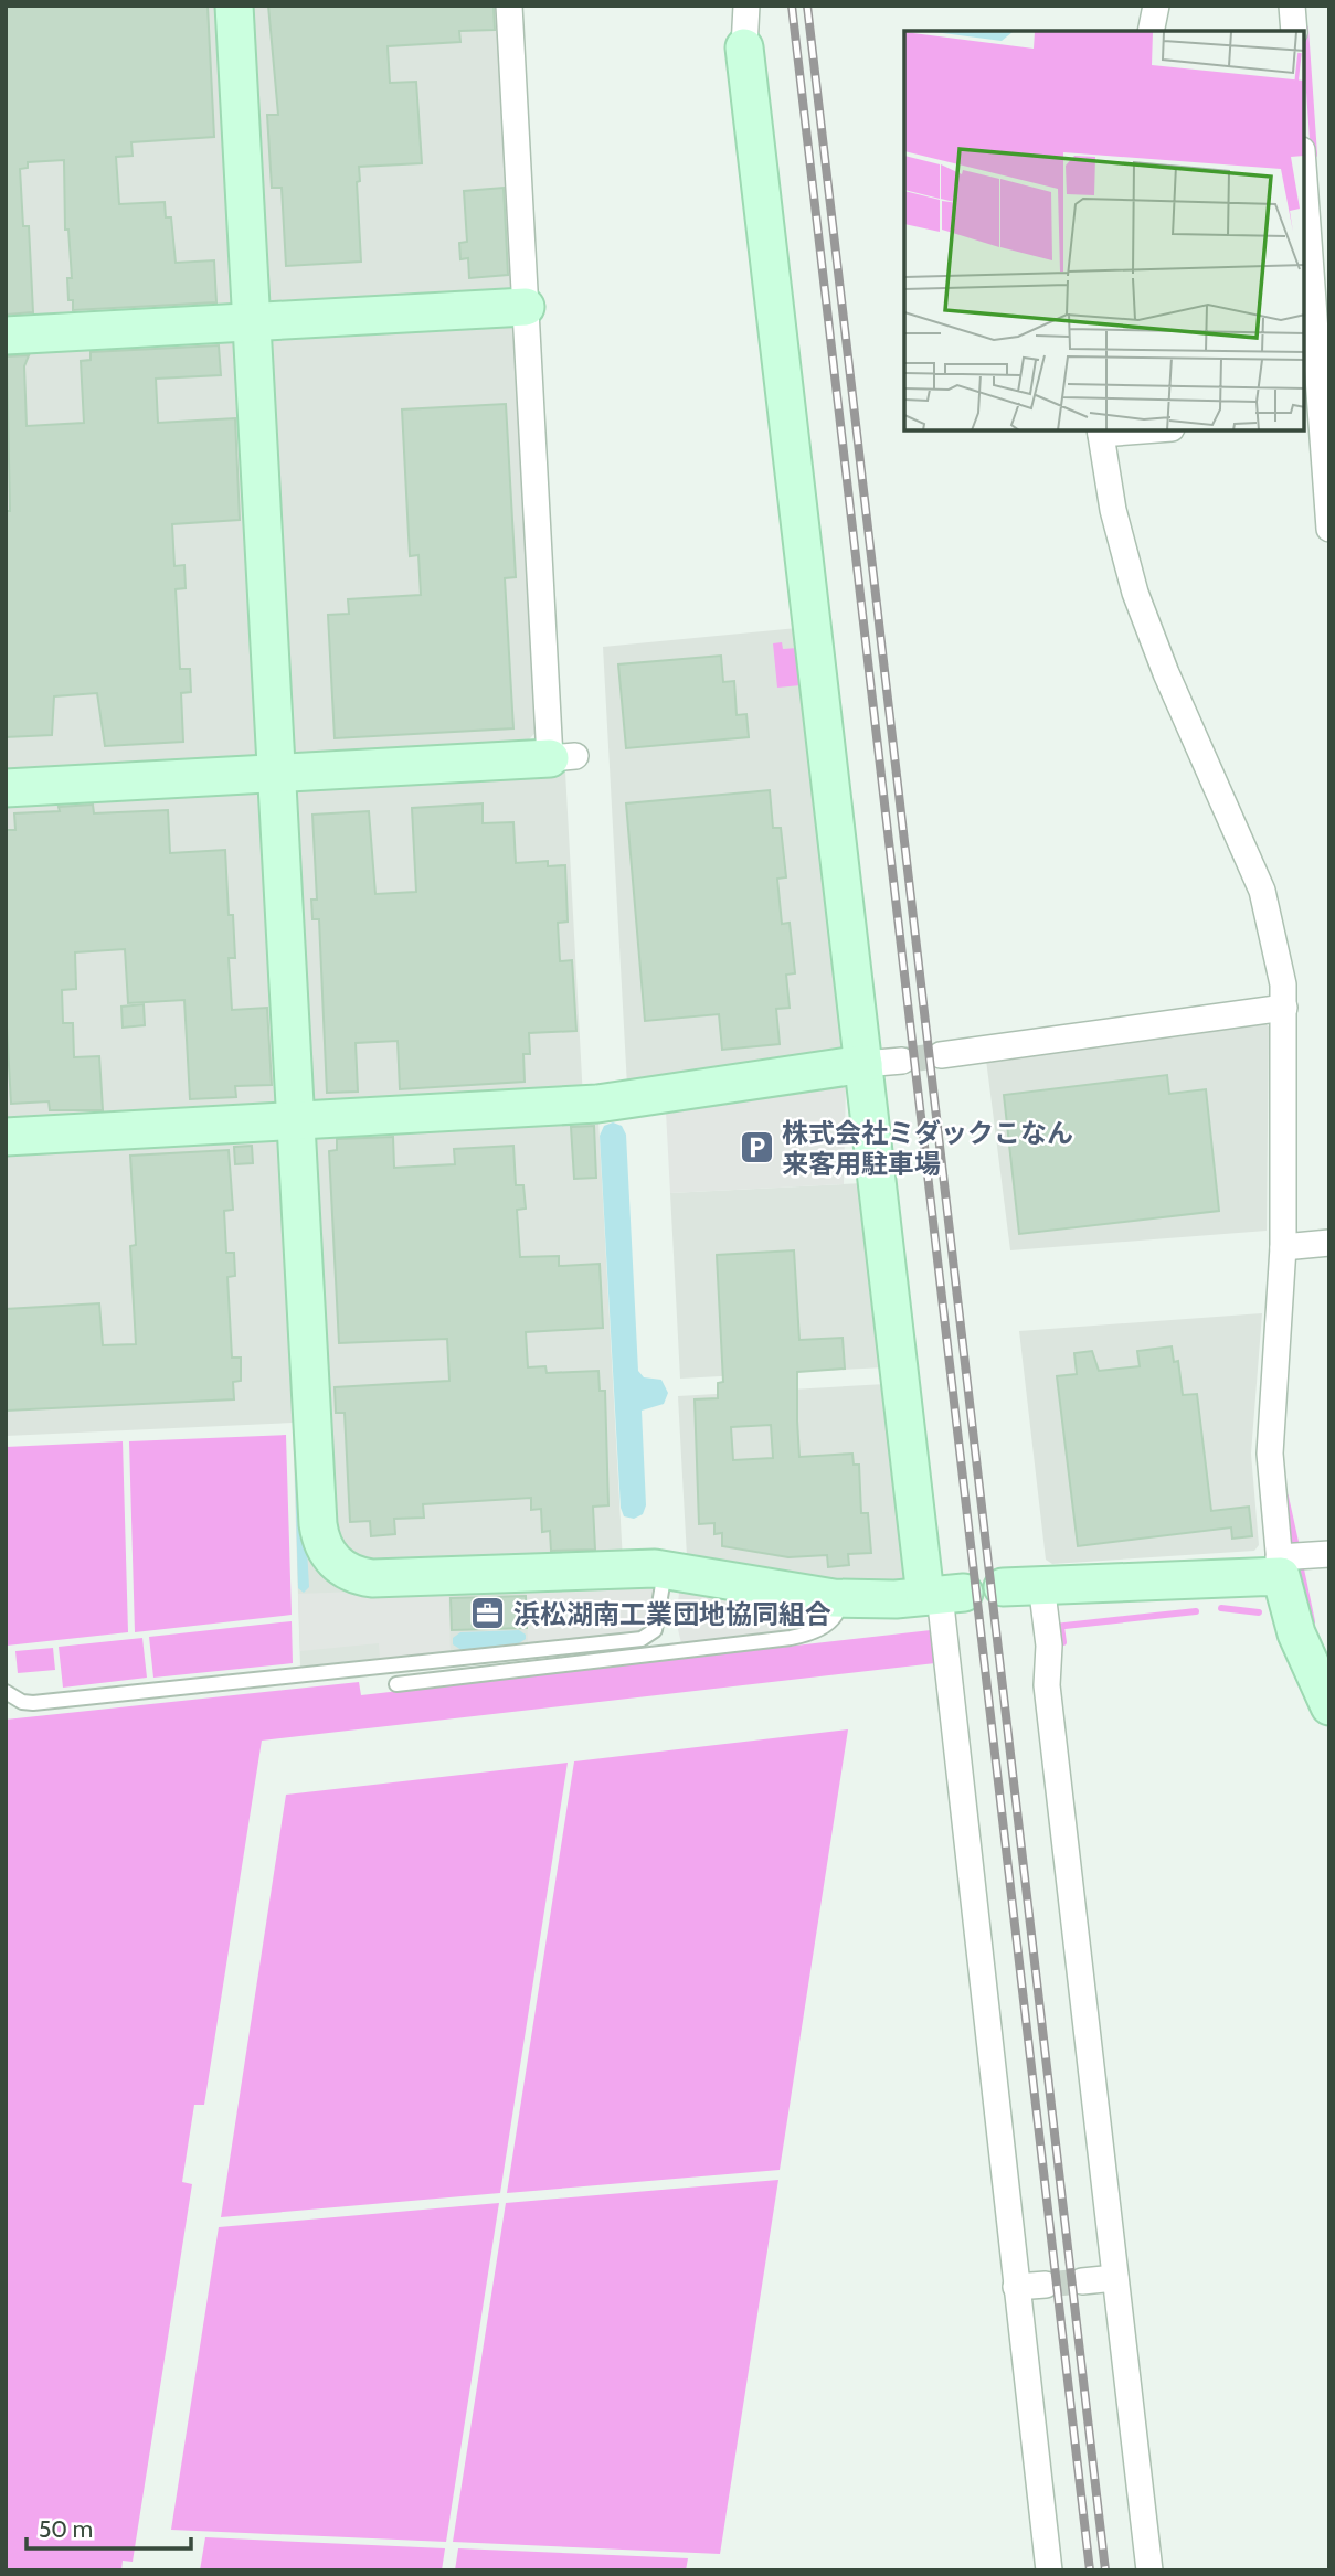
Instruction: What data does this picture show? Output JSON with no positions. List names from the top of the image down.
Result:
{
  "places": {
    "parking": ["株式会社ミダックこなん 来客用駐車場"],
    "office": ["浜松湖南工業団地協同組合"]
  },
  "scale_bar": "50 m"
}
